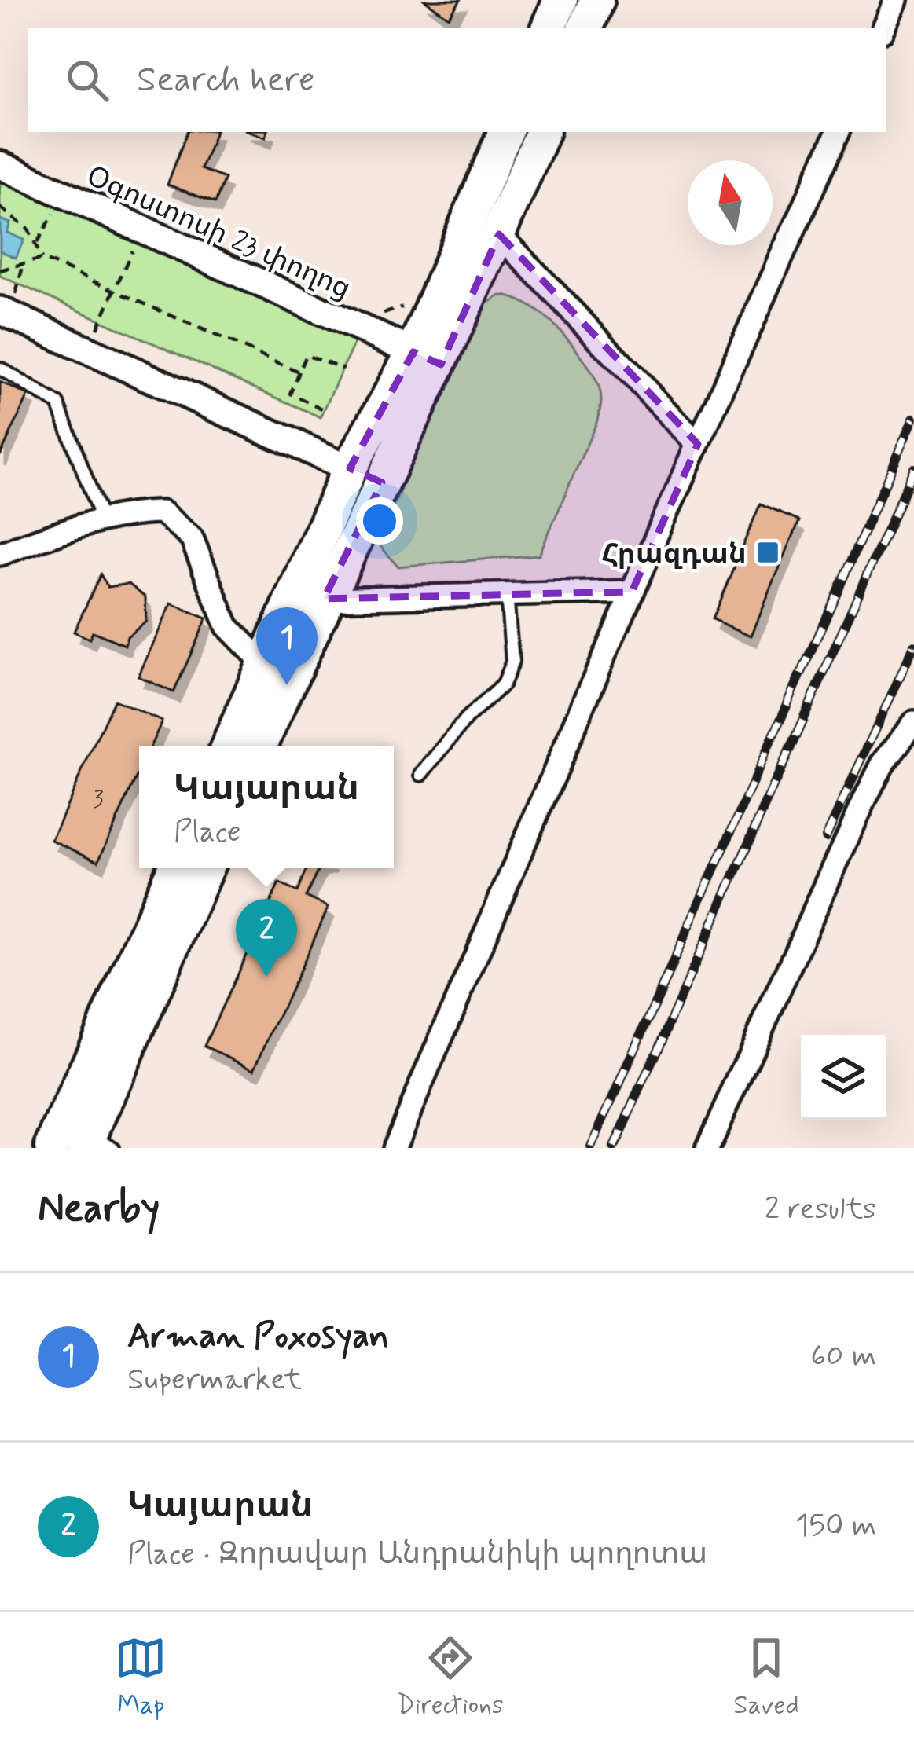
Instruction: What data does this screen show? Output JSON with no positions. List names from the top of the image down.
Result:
{
  "streets": {
    "street": ["Օգոստոսի 23 փողոց"]
  },
  "places": {
    "transit": ["Հրազդան"]
  },
  "house_numbers": ["3"],
  "north": "top",
  "page": {
    "search": "Search here",
    "pins": ["1", "2"],
    "popup": ["Կայարան", "Place"],
    "heading": ["Nearby", "2 results"],
    "list": [
      {
        "mark": "1",
        "name": "Arman Poxosyan",
        "note": "Supermarket",
        "value": "60 m"
      },
      {
        "mark": "2",
        "name": "Կայարան",
        "note": "Place · Զորավար Անդրանիկի պողոտա",
        "value": "150 m"
      }
    ],
    "nav": ["Map", "Directions", "Saved"]
  }
}
